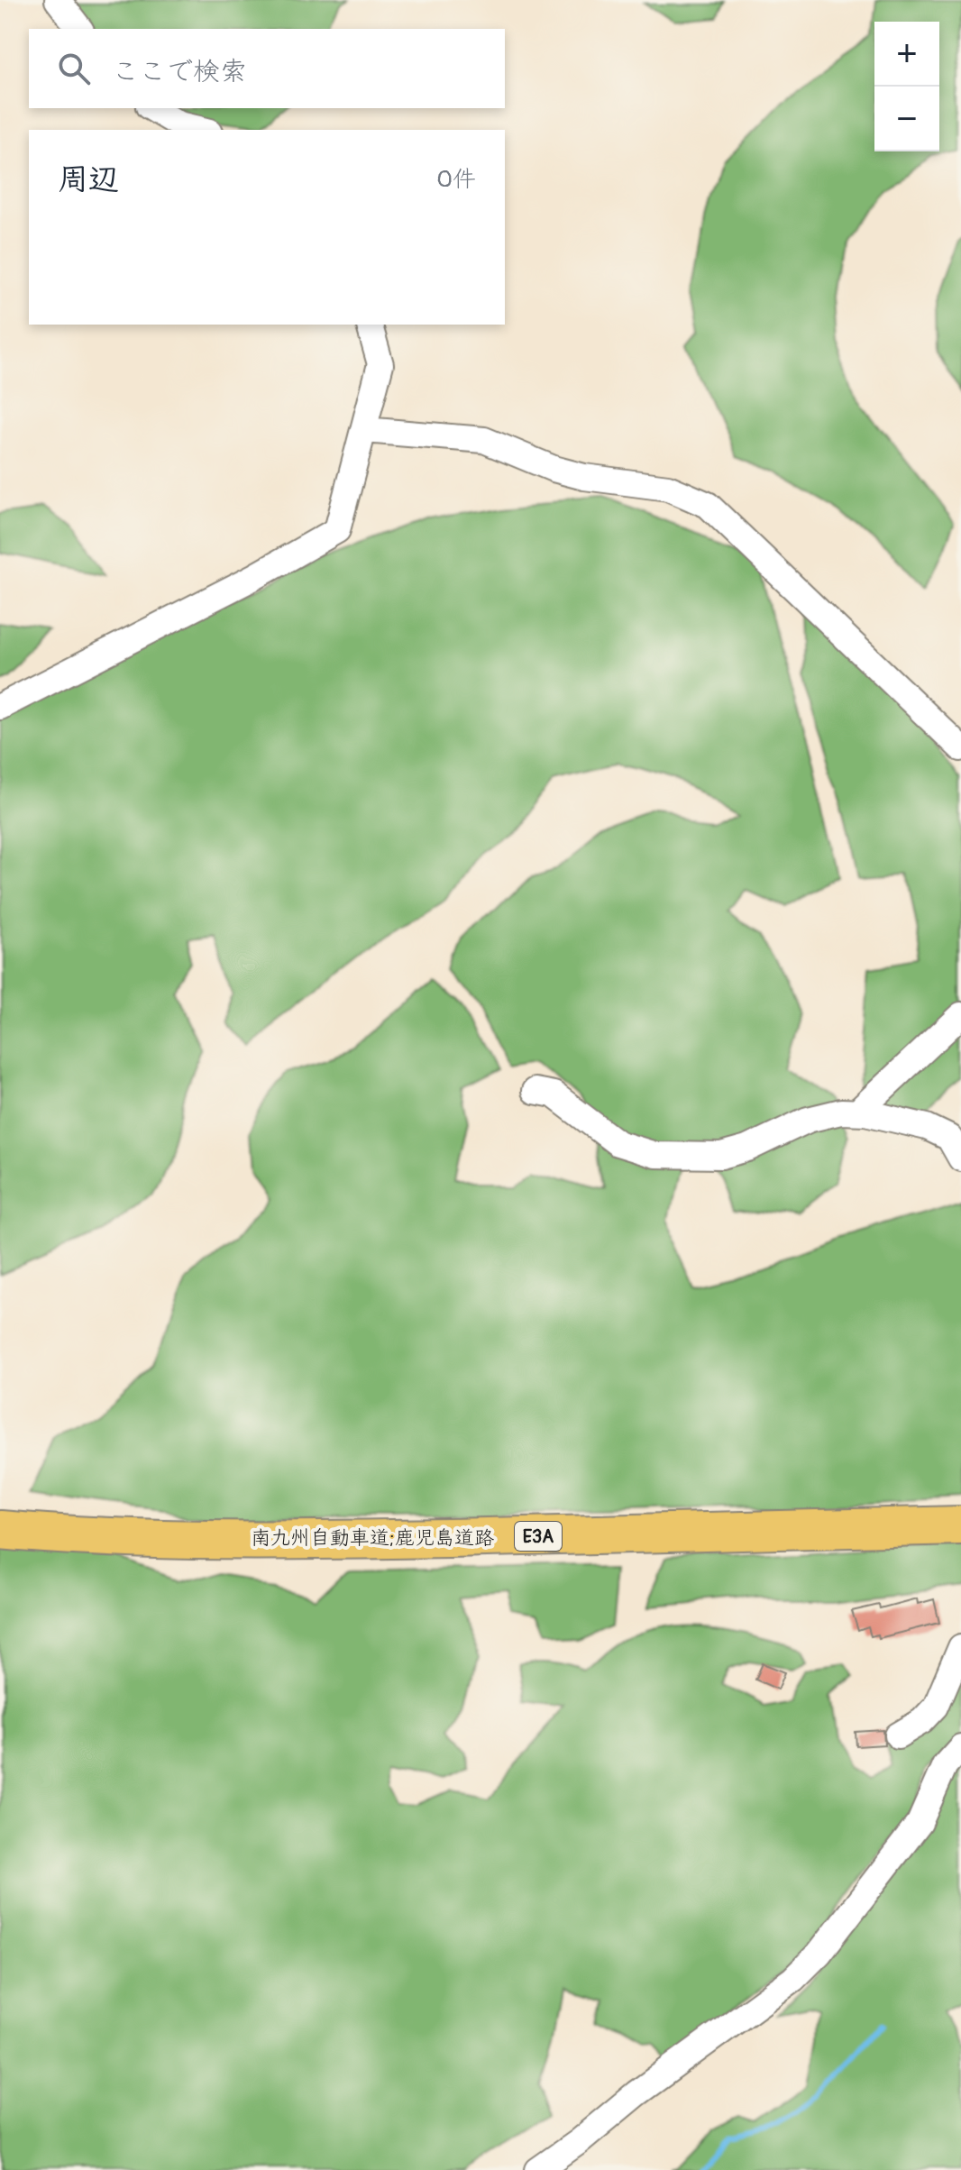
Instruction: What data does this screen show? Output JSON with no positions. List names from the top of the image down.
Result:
{
  "streets": {
    "highway": ["E3A", "南九州自動車道;鹿児島道路"]
  },
  "page": {
    "map_buttons": ["+", "−"],
    "search": "ここで検索",
    "heading": ["周辺", "0件"]
  }
}
